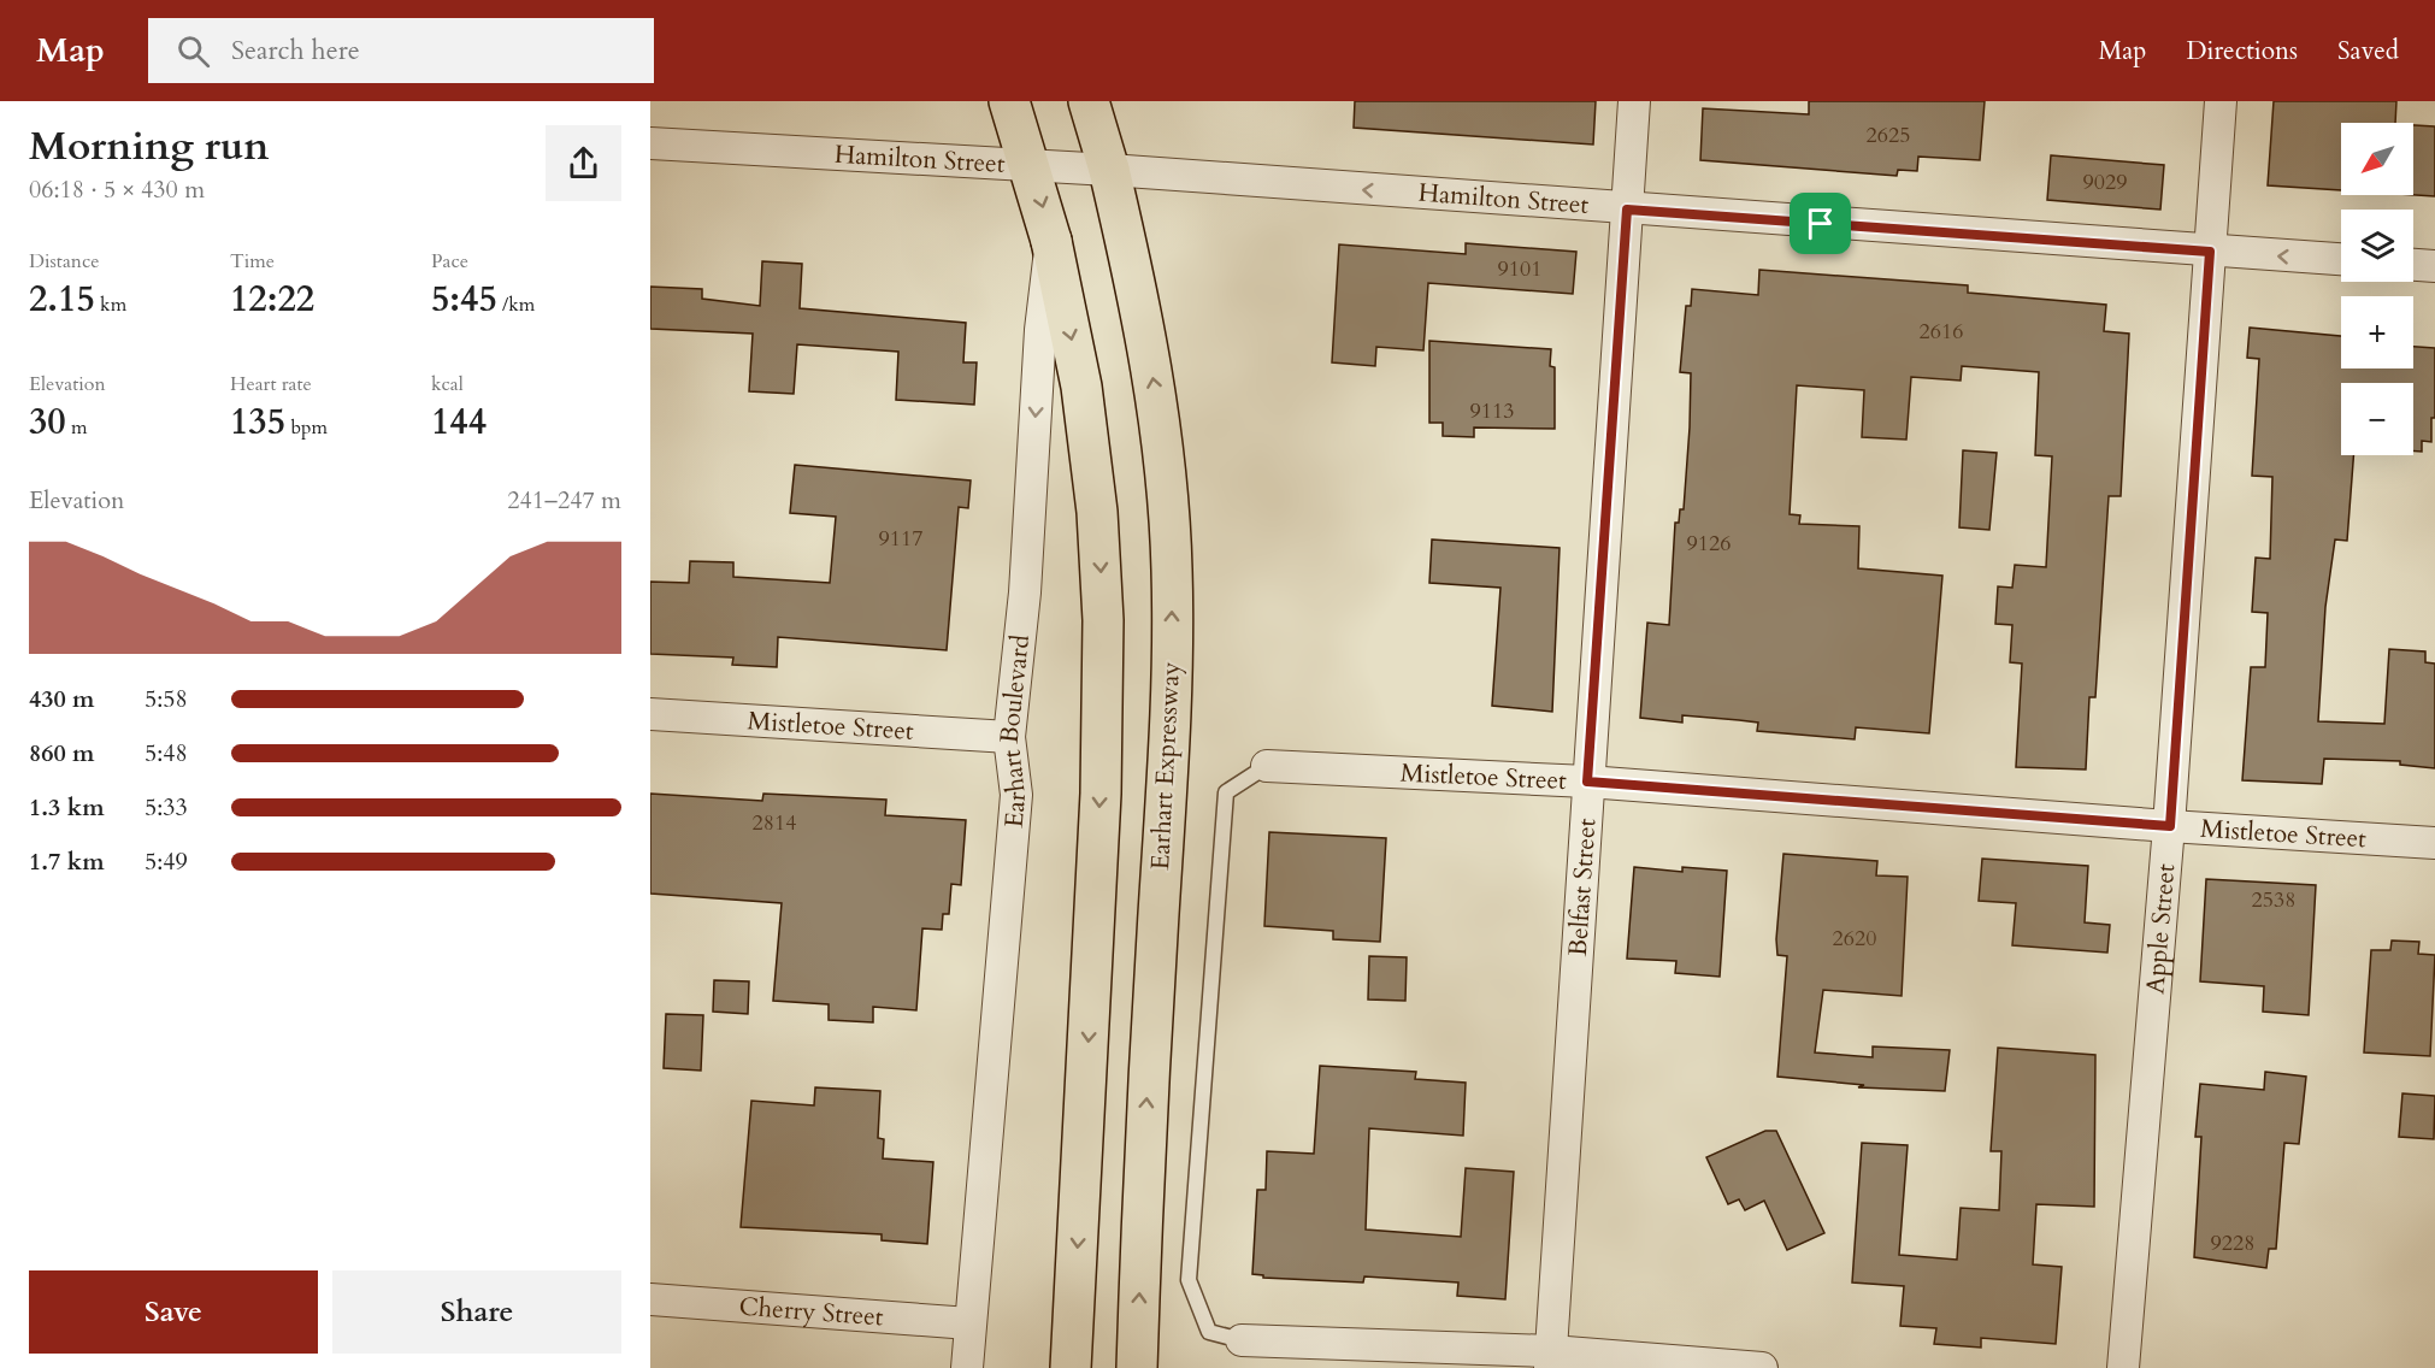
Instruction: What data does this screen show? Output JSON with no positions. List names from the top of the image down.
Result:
{
  "streets": {
    "main road": ["Earhart Boulevard", "Earhart Expressway"],
    "street": [
      "Hamilton Street",
      "Mistletoe Street",
      "Belfast Street",
      "Apple Street",
      "Cherry Street"
    ]
  },
  "crossings": [
    ["Hamilton Street", "Earhart Boulevard"],
    ["Hamilton Street", "Earhart Expressway"],
    ["Hamilton Street", "Belfast Street"],
    ["Hamilton Street", "Apple Street"],
    ["Mistletoe Street", "Earhart Boulevard"],
    ["Mistletoe Street", "Belfast Street"],
    ["Mistletoe Street", "Apple Street"],
    ["Earhart Boulevard", "Cherry Street"]
  ],
  "one_way": ["Hamilton Street"],
  "house_numbers": [
    "2625",
    "9029",
    "9101",
    "2616",
    "9113",
    "9117",
    "9126",
    "2814",
    "2538",
    "2620",
    "9228"
  ],
  "north": "bottom left",
  "page": {
    "header": "Map",
    "search": "Search here",
    "nav": ["Map", "Directions", "Saved"],
    "heading": ["Morning run", "06:18 · 5 × 430 m"],
    "map_buttons": ["+", "−"],
    "stats": [
      ["Distance", "2.15 km"],
      ["Time", "12:22"],
      ["Pace", "5:45 /km"],
      ["Elevation", "30 m"],
      ["Heart rate", "135 bpm"],
      ["kcal", "144"]
    ],
    "chart": ["Elevation", "241–247 m"],
    "list": [
      {
        "name": "430 m",
        "note": "5:58"
      },
      {
        "name": "860 m",
        "note": "5:48"
      },
      {
        "name": "1.3 km",
        "note": "5:33"
      },
      {
        "name": "1.7 km",
        "note": "5:49"
      }
    ],
    "buttons": ["Save", "Share"]
  }
}
